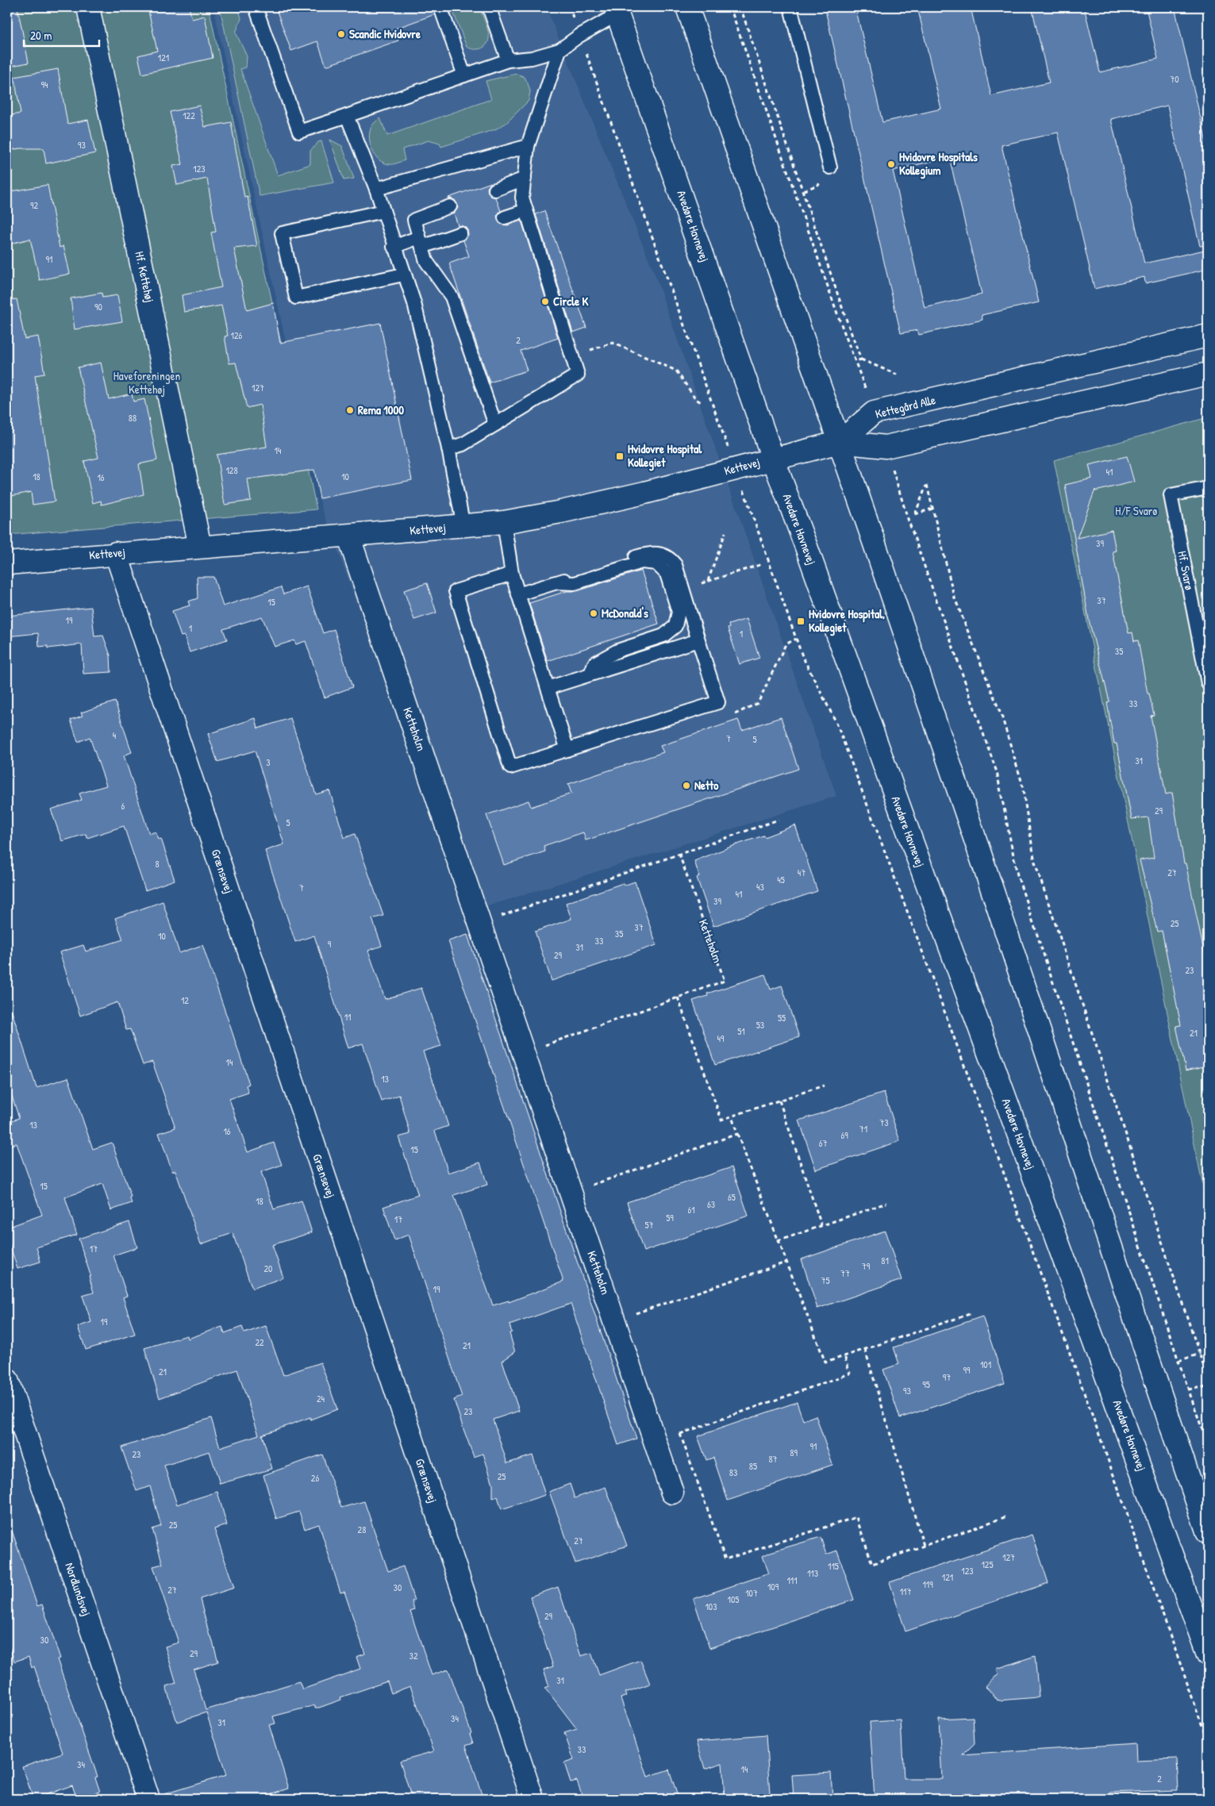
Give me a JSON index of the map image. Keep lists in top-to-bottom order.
{
  "streets": {
    "street": [
      "Avedøre Havnevej",
      "Hf. Kettehøj",
      "Kettegård Alle",
      "Kettevej",
      "Ketteholm",
      "Grænsevej",
      "Nordlundsvej"
    ],
    "lane": ["Hf. Svarø"]
  },
  "crossings": [
    ["Avedøre Havnevej", "Kettevej"],
    ["Hf. Kettehøj", "Kettevej"],
    ["Kettegård Alle", "Kettevej"],
    ["Kettevej", "Ketteholm"],
    ["Kettevej", "Grænsevej"]
  ],
  "parks": ["Haveforeningen Kettehøj", "H/F Svarø"],
  "places": {
    "other": [
      "Scandic Hvidovre",
      "Hvidovre Hospitals Kollegium",
      "Circle K",
      "Rema 1000",
      "McDonald's",
      "Netto"
    ],
    "transit": ["Hvidovre Hospital Kollegiet", "Hvidovre Hospital, Kollegiet"]
  },
  "house_numbers": [
    "121",
    "70",
    "94",
    "122",
    "93",
    "123",
    "92",
    "91",
    "90",
    "126",
    "2",
    "127",
    "88",
    "14",
    "128",
    "41",
    "18",
    "10",
    "16",
    "39",
    "37",
    "15",
    "19",
    "1",
    "1",
    "35",
    "33",
    "4",
    "7",
    "5",
    "31",
    "3",
    "6",
    "29",
    "5",
    "8",
    "47",
    "27",
    "45",
    "43",
    "7",
    "41",
    "39",
    "25",
    "37",
    "35",
    "10",
    "33",
    "9",
    "31",
    "29",
    "23",
    "12",
    "11",
    "55",
    "53",
    "51",
    "21",
    "49",
    "14",
    "13",
    "73",
    "13",
    "71",
    "16",
    "69",
    "67",
    "15",
    "15",
    "65",
    "18",
    "63",
    "61",
    "59",
    "17",
    "57",
    "17",
    "81",
    "79",
    "20",
    "77",
    "75",
    "19",
    "19",
    "22",
    "21",
    "101",
    "99",
    "21",
    "97",
    "95",
    "93",
    "24",
    "23",
    "91",
    "89",
    "23",
    "87",
    "85",
    "83",
    "25",
    "26",
    "25",
    "28",
    "27",
    "127",
    "125",
    "115",
    "123",
    "113",
    "121",
    "111",
    "119",
    "109",
    "30",
    "27",
    "117",
    "107",
    "105",
    "103",
    "29",
    "30",
    "29",
    "32",
    "31",
    "34",
    "31",
    "33",
    "34",
    "14",
    "2"
  ],
  "scale_bar": "20 m"
}
